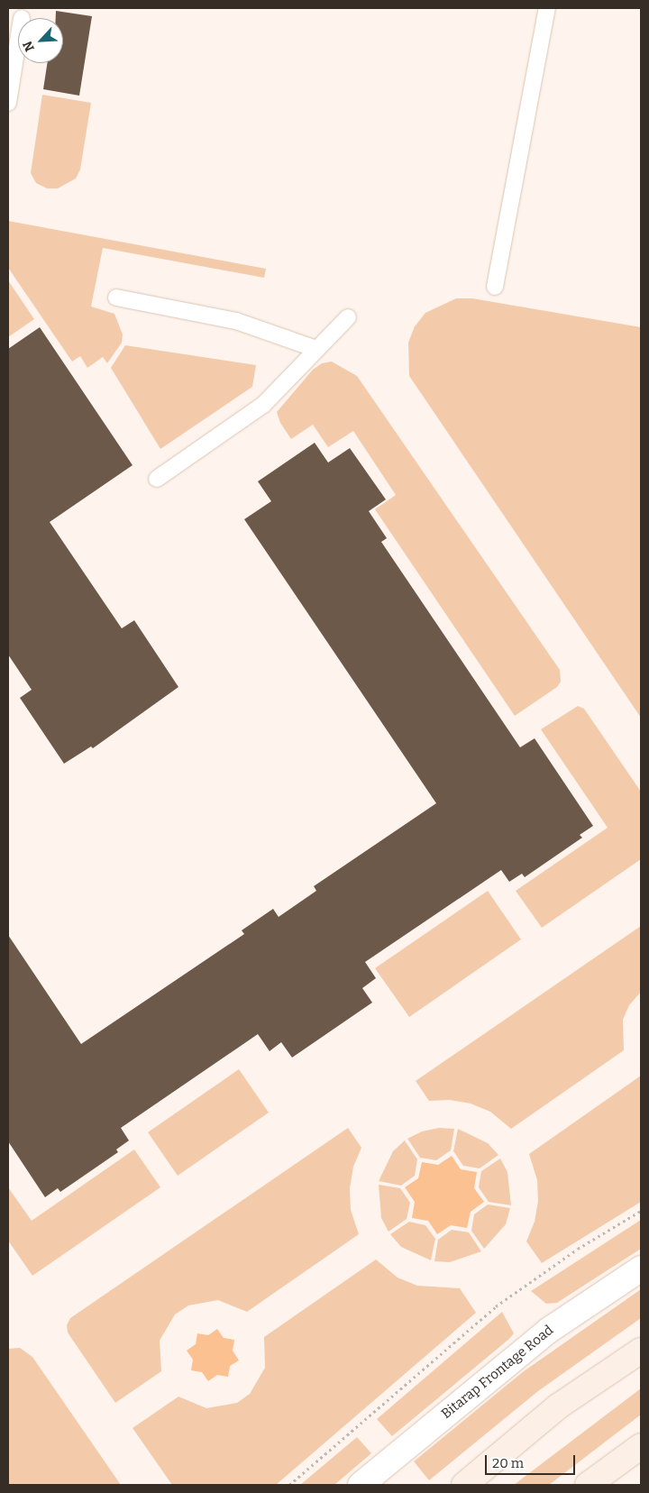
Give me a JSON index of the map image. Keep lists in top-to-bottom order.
{
  "streets": {
    "street": ["Bitarap Frontage Road"]
  },
  "scale_bar": "20 m",
  "north": "bottom left"
}
